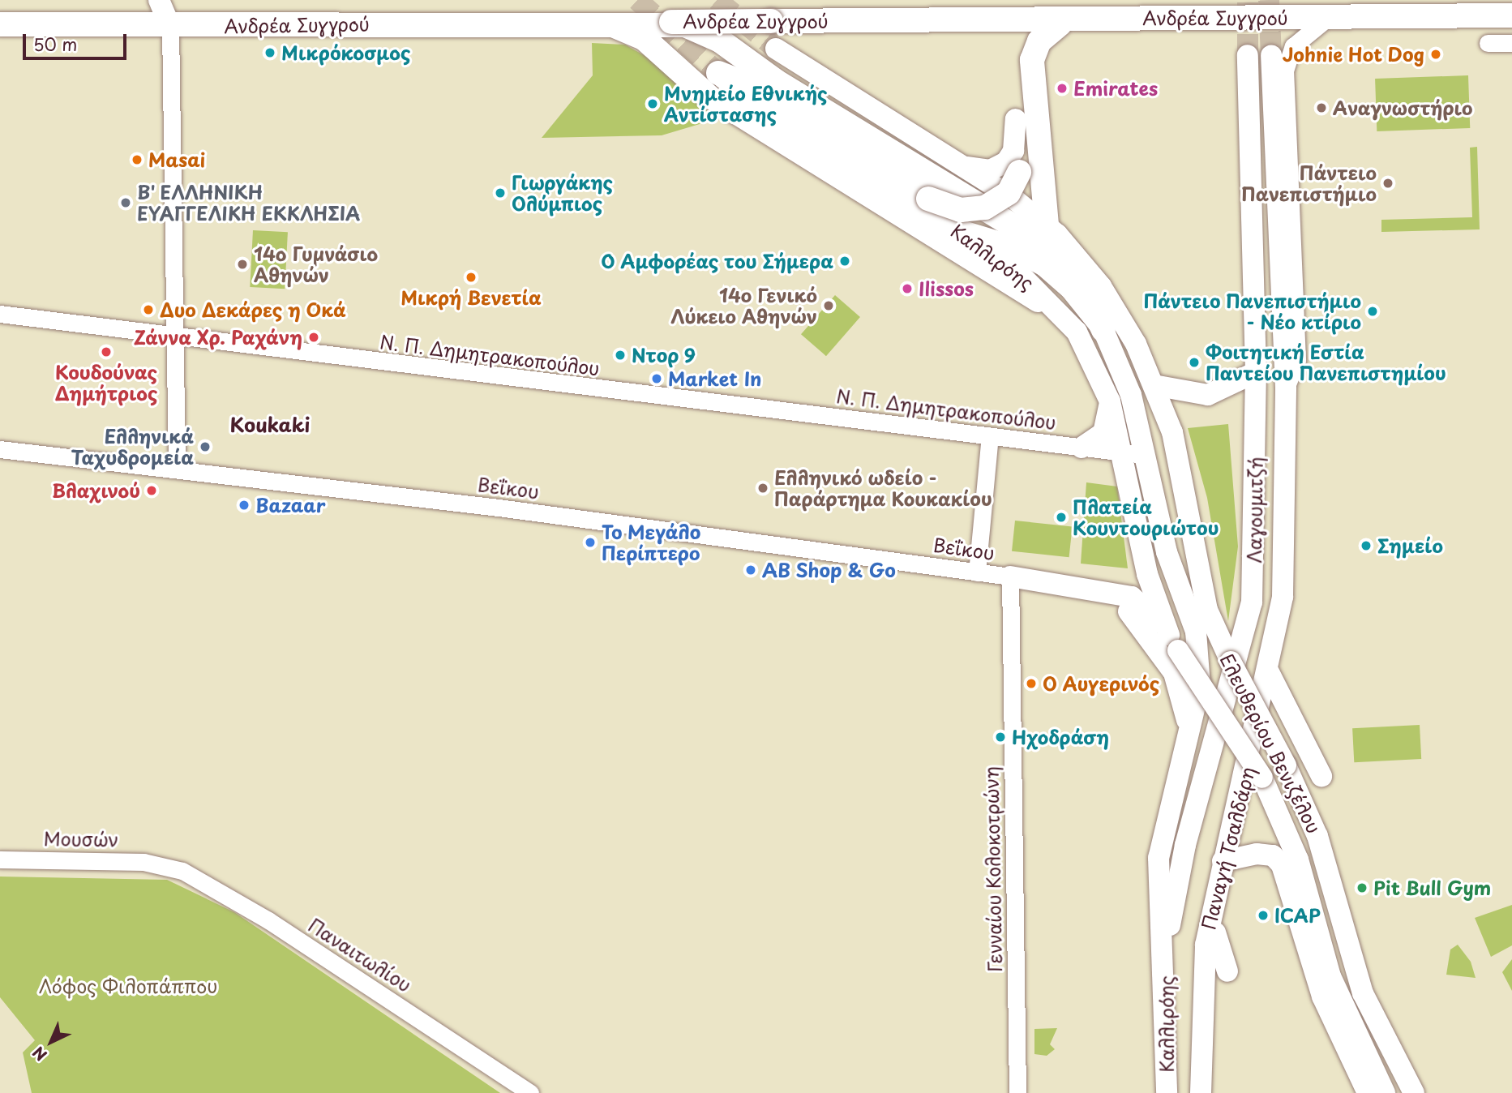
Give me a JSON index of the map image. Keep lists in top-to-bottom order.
{
  "streets": {
    "highway": ["Ανδρέα Συγγρού"],
    "main road": [
      "Καλλιρόης",
      "Λαγουμιτζή",
      "Ελευθερίου Βενιζέλου",
      "Παναγή Τσαλδάρη"
    ],
    "street": [
      "Ν. Π. Δημητρακοπούλου",
      "Βεΐκου",
      "Μουσών",
      "Γενναίου Κολοκοτρώνη",
      "Παναιτωλίου"
    ]
  },
  "crossings": [
    ["Ανδρέα Συγγρού", "Λαγουμιτζή"],
    ["Καλλιρόης", "Ν. Π. Δημητρακοπούλου"],
    ["Καλλιρόης", "Λαγουμιτζή"],
    ["Καλλιρόης", "Ελευθερίου Βενιζέλου"],
    ["Βεΐκου", "Γενναίου Κολοκοτρώνη"],
    ["Λαγουμιτζή", "Παναγή Τσαλδάρη"],
    ["Μουσών", "Παναιτωλίου"]
  ],
  "districts": ["Koukaki"],
  "parks": ["Λόφος Φιλοπάππου"],
  "places": [
    "Μικρόκοσμος",
    "Johnie Hot Dog",
    "Emirates",
    "Μνημείο Εθνικής Αντίστασης",
    "Aναγνωστήριο",
    "Masai",
    "Πάντειο Πανεπιστήμιο",
    "Γιωργάκης Ολύμπιος",
    "Β' ΕΛΛΗΝΙΚΗ ΕΥΑΓΓΕΛΙΚΗ ΕΚΚΛΗΣΙΑ",
    "Ο Αμφορέας του Σήμερα",
    "14ο Γυµνάσιο Αθηνών",
    "Μικρή Βενετία",
    "Ilissos",
    "14ο Γενικό Λύκειο Αθηνών",
    "Δυο Δεκάρες η Οκά",
    "Πάντειο Πανεπιστήμιο - Νέο κτίριο",
    "Ζάννα Χρ. Ραχάνη",
    "Κουδούνας Δημήτριος",
    "Ντορ 9",
    "Φοιτητική Εστία Παντείου Πανεπιστημίου",
    "Market In",
    "Ελληνικά Ταχυδρομεία",
    "Ελληνικό ωδείο - Παράρτημα Κουκακίου",
    "Βλαχινού",
    "Bazaar",
    "Πλατεία Κουντουριώτου",
    "Το Μεγάλο Περίπτερο",
    "Σημείο",
    "AB Shop & Go",
    "Ο Αυγερινός",
    "Ηχοδράση",
    "Pit Bull Gym",
    "ICAP"
  ],
  "scale_bar": "50 m",
  "north": "bottom left"
}
